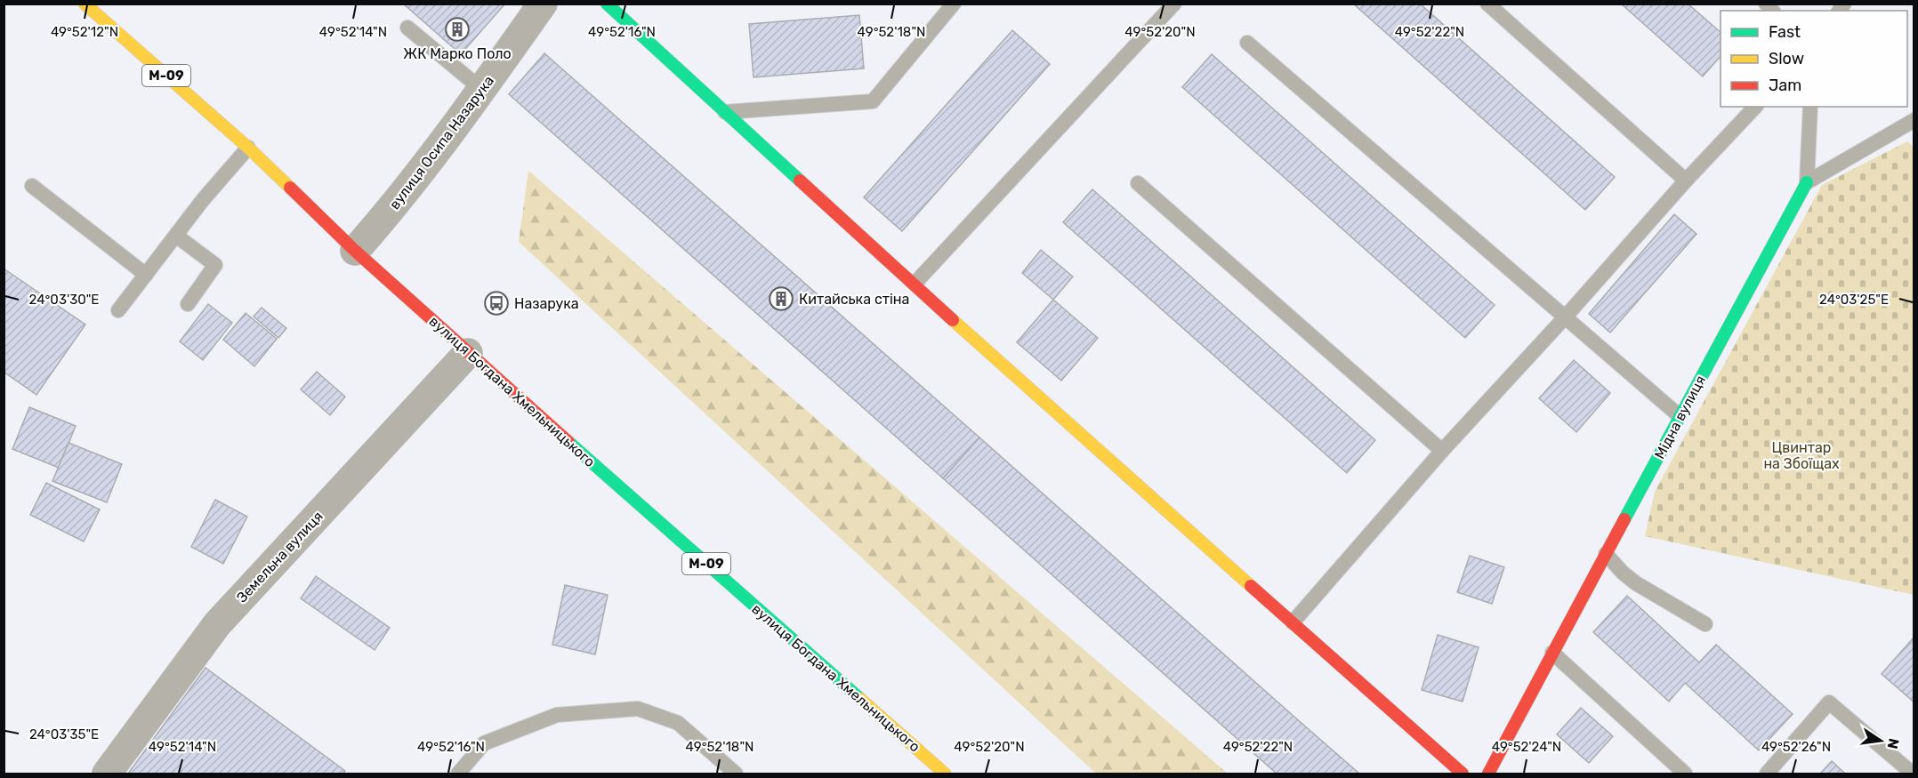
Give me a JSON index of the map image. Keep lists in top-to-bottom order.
{
  "streets": {
    "street": [
      "М-09",
      "вулиця Осипа Назарука",
      "вулиця Богдана Хмельницького",
      "Мідна вулиця",
      "Земельна вулиця"
    ]
  },
  "crossings": [
    ["вулиця Осипа Назарука", "вулиця Богдана Хмельницького"],
    ["вулиця Богдана Хмельницького", "Земельна вулиця"]
  ],
  "parks": ["Цвинтар на Збоїщах"],
  "places": {
    "building": ["ЖК Марко Поло", "Китайська стіна"],
    "bus stop": ["Назарука"]
  },
  "legend": ["Fast", "Slow", "Jam"],
  "north": "right",
  "coordinates": [
    "49°52'14\"N",
    "49°52'16\"N",
    "49°52'18\"N",
    "49°52'20\"N",
    "49°52'22\"N",
    "49°52'12\"N",
    "24°03'25\"E",
    "24°03'30\"E",
    "24°03'35\"E",
    "49°52'24\"N",
    "49°52'26\"N"
  ]
}
